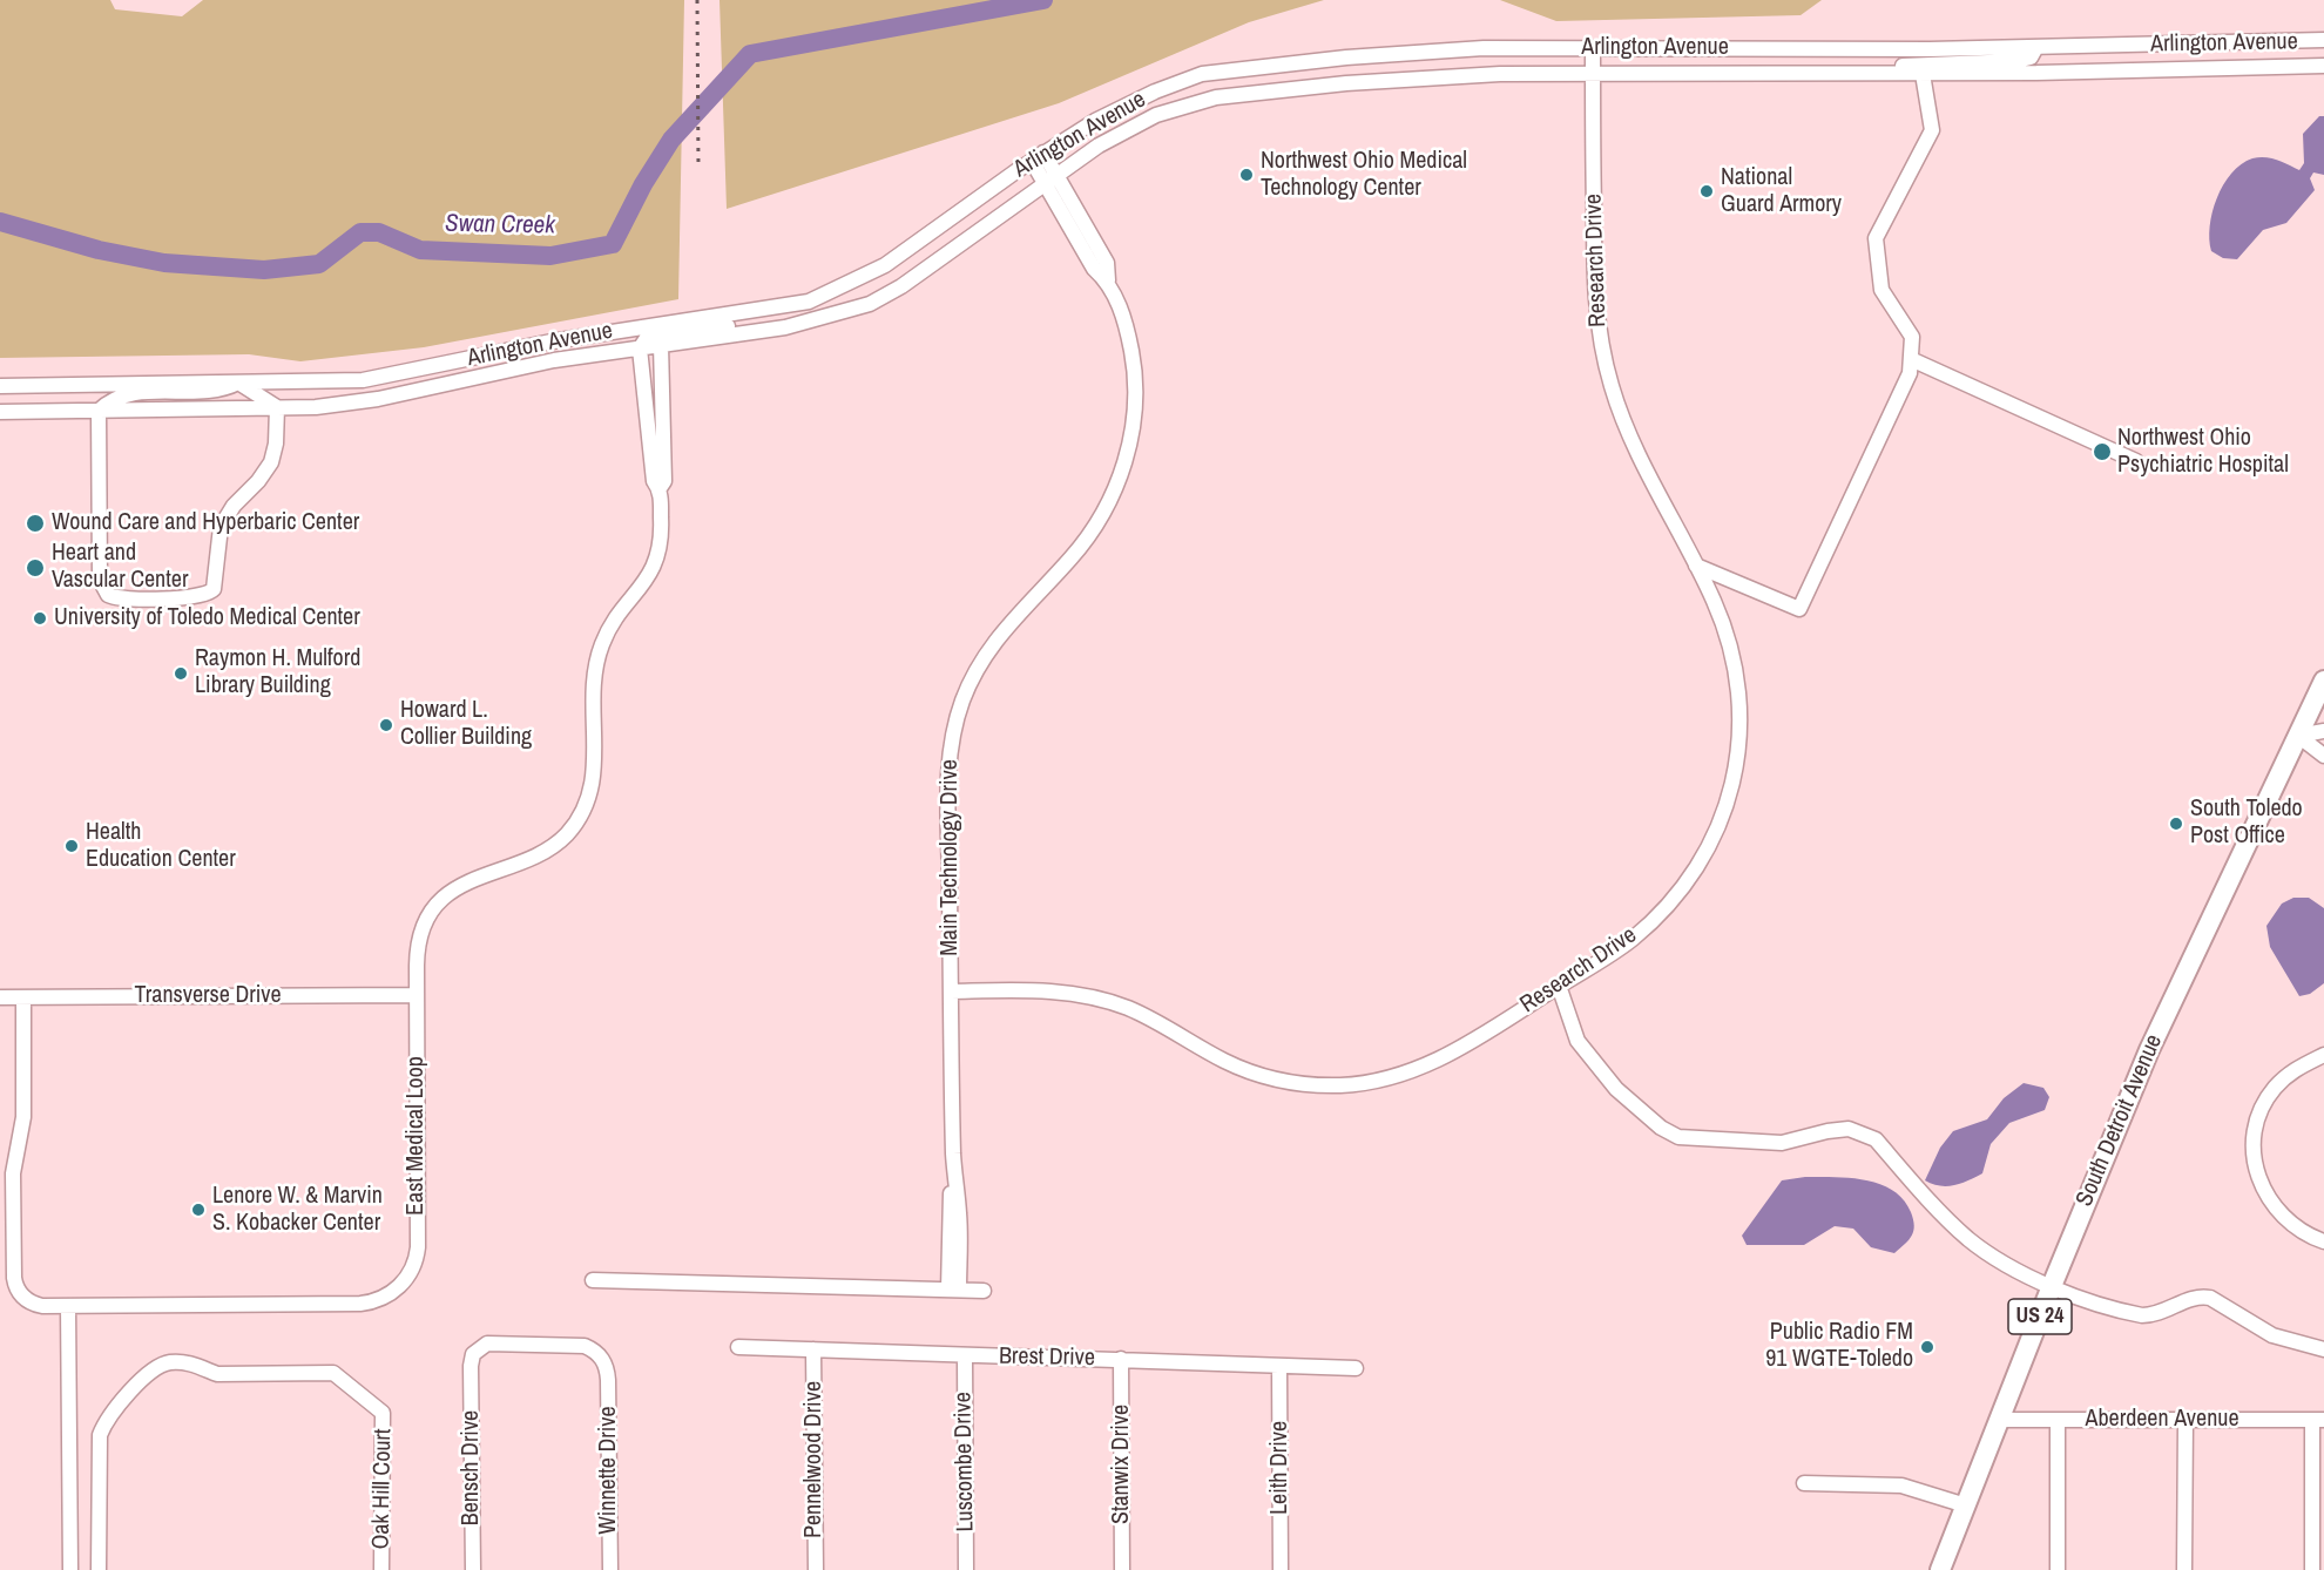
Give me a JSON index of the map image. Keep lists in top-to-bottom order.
{
  "streets": {
    "main road": ["South Detroit Avenue", "US 24"],
    "street": [
      "Arlington Avenue",
      "Research Drive",
      "Main Technology Drive",
      "Transverse Drive",
      "East Medical Loop",
      "Brest Drive",
      "Aberdeen Avenue",
      "Pennelwood Drive",
      "Luscombe Drive",
      "Stanwix Drive",
      "Bensch Drive",
      "Leith Drive",
      "Winnette Drive",
      "Oak Hill Court"
    ]
  },
  "crossings": [
    ["Arlington Avenue", "Research Drive"],
    ["Arlington Avenue", "Main Technology Drive"],
    ["Arlington Avenue", "East Medical Loop"],
    ["Research Drive", "Main Technology Drive"],
    ["Transverse Drive", "East Medical Loop"],
    ["South Detroit Avenue", "Aberdeen Avenue"],
    ["Brest Drive", "Pennelwood Drive"],
    ["Brest Drive", "Luscombe Drive"],
    ["Brest Drive", "Stanwix Drive"],
    ["Brest Drive", "Leith Drive"],
    ["Bensch Drive", "Winnette Drive"]
  ],
  "water": ["Swan Creek"],
  "places": [
    "Northwest Ohio Medical Technology Center",
    "National Guard Armory",
    "Northwest Ohio Psychiatric Hospital",
    "Wound Care and Hyperbaric Center",
    "Heart and Vascular Center",
    "University of Toledo Medical Center",
    "Raymon H. Mulford Library Building",
    "Howard L. Collier Building",
    "South Toledo Post Office",
    "Health Education Center",
    "Lenore W. & Marvin S. Kobacker Center",
    "Public Radio FM 91 WGTE-Toledo"
  ]
}
